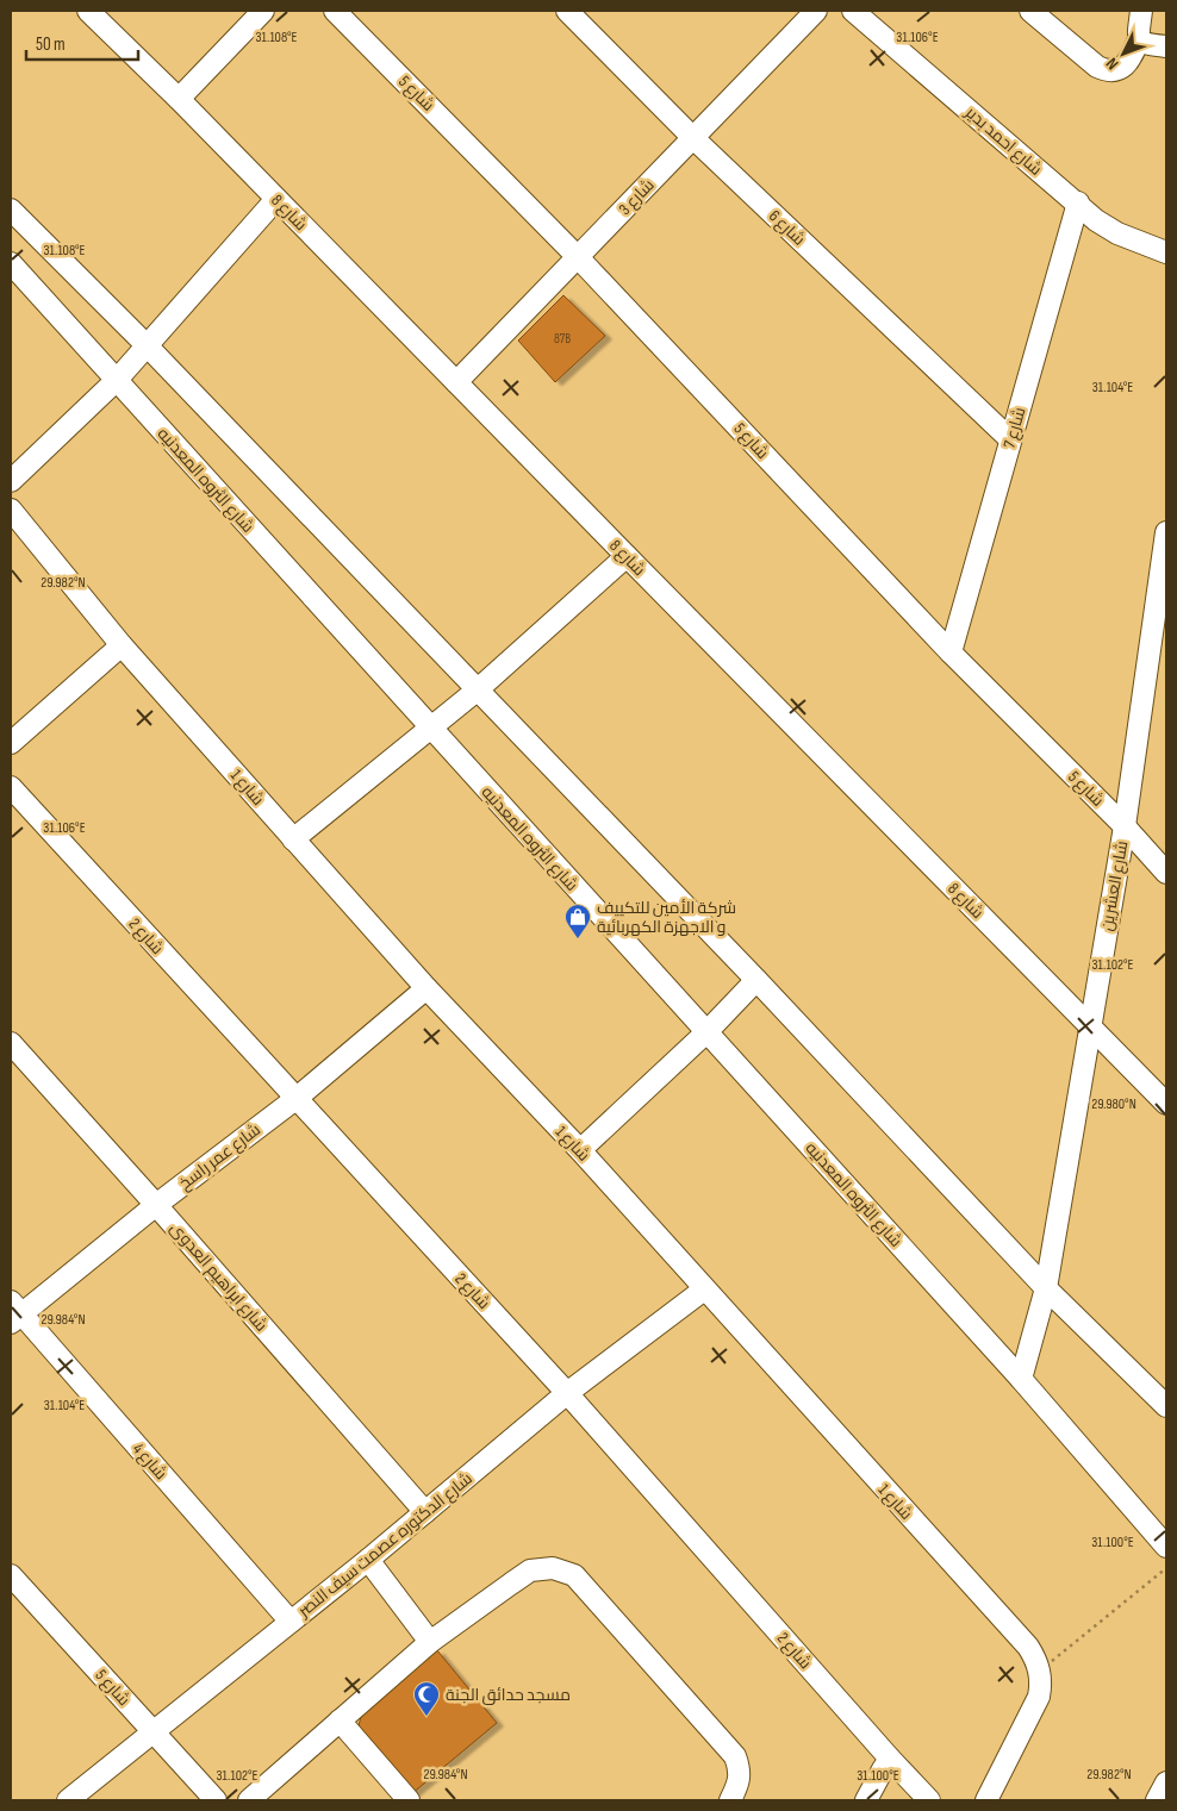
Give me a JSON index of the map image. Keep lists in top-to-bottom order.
{
  "streets": {
    "street": [
      "شارع 5",
      "شارع احمد بدير",
      "شارع 3",
      "شارع 8",
      "شارع 6",
      "شارع 7",
      "شارع الثروه المعدنيه",
      "شارع 1",
      "شارع العشرين",
      "شارع 2",
      "شارع عمر راسخ",
      "شارع ابراهيم العدوى",
      "شارع 4",
      "شارع الدكتوره عصمت سيف النصر"
    ]
  },
  "crossings": [
    ["شارع 5", "شارع 3"],
    ["شارع 5", "شارع 7"],
    ["شارع 5", "شارع العشرين"],
    ["شارع 5", "شارع الدكتوره عصمت سيف النصر"],
    ["شارع احمد بدير", "شارع 7"],
    ["شارع 3", "شارع 8"],
    ["شارع 3", "شارع 6"],
    ["شارع 8", "شارع العشرين"],
    ["شارع 6", "شارع 7"],
    ["شارع الثروه المعدنيه", "شارع العشرين"],
    ["شارع 1", "شارع عمر راسخ"],
    ["شارع 1", "شارع الدكتوره عصمت سيف النصر"],
    ["شارع 2", "شارع عمر راسخ"],
    ["شارع 2", "شارع الدكتوره عصمت سيف النصر"],
    ["شارع عمر راسخ", "شارع ابراهيم العدوى"],
    ["شارع عمر راسخ", "شارع 4"],
    ["شارع ابراهيم العدوى", "شارع الدكتوره عصمت سيف النصر"],
    ["شارع 4", "شارع الدكتوره عصمت سيف النصر"]
  ],
  "places": {
    "shop": ["شركة الأمين للتكييف و الاجهزة الكهربائية"],
    "mosque": ["مسجد حدائق الجنة"]
  },
  "house_numbers": ["87B"],
  "scale_bar": "50 m",
  "north": "bottom left",
  "coordinates": [
    "31.108°E",
    "31.106°E",
    "31.104°E",
    "29.982°N",
    "31.102°E",
    "29.980°N",
    "29.984°N",
    "31.100°E"
  ]
}
